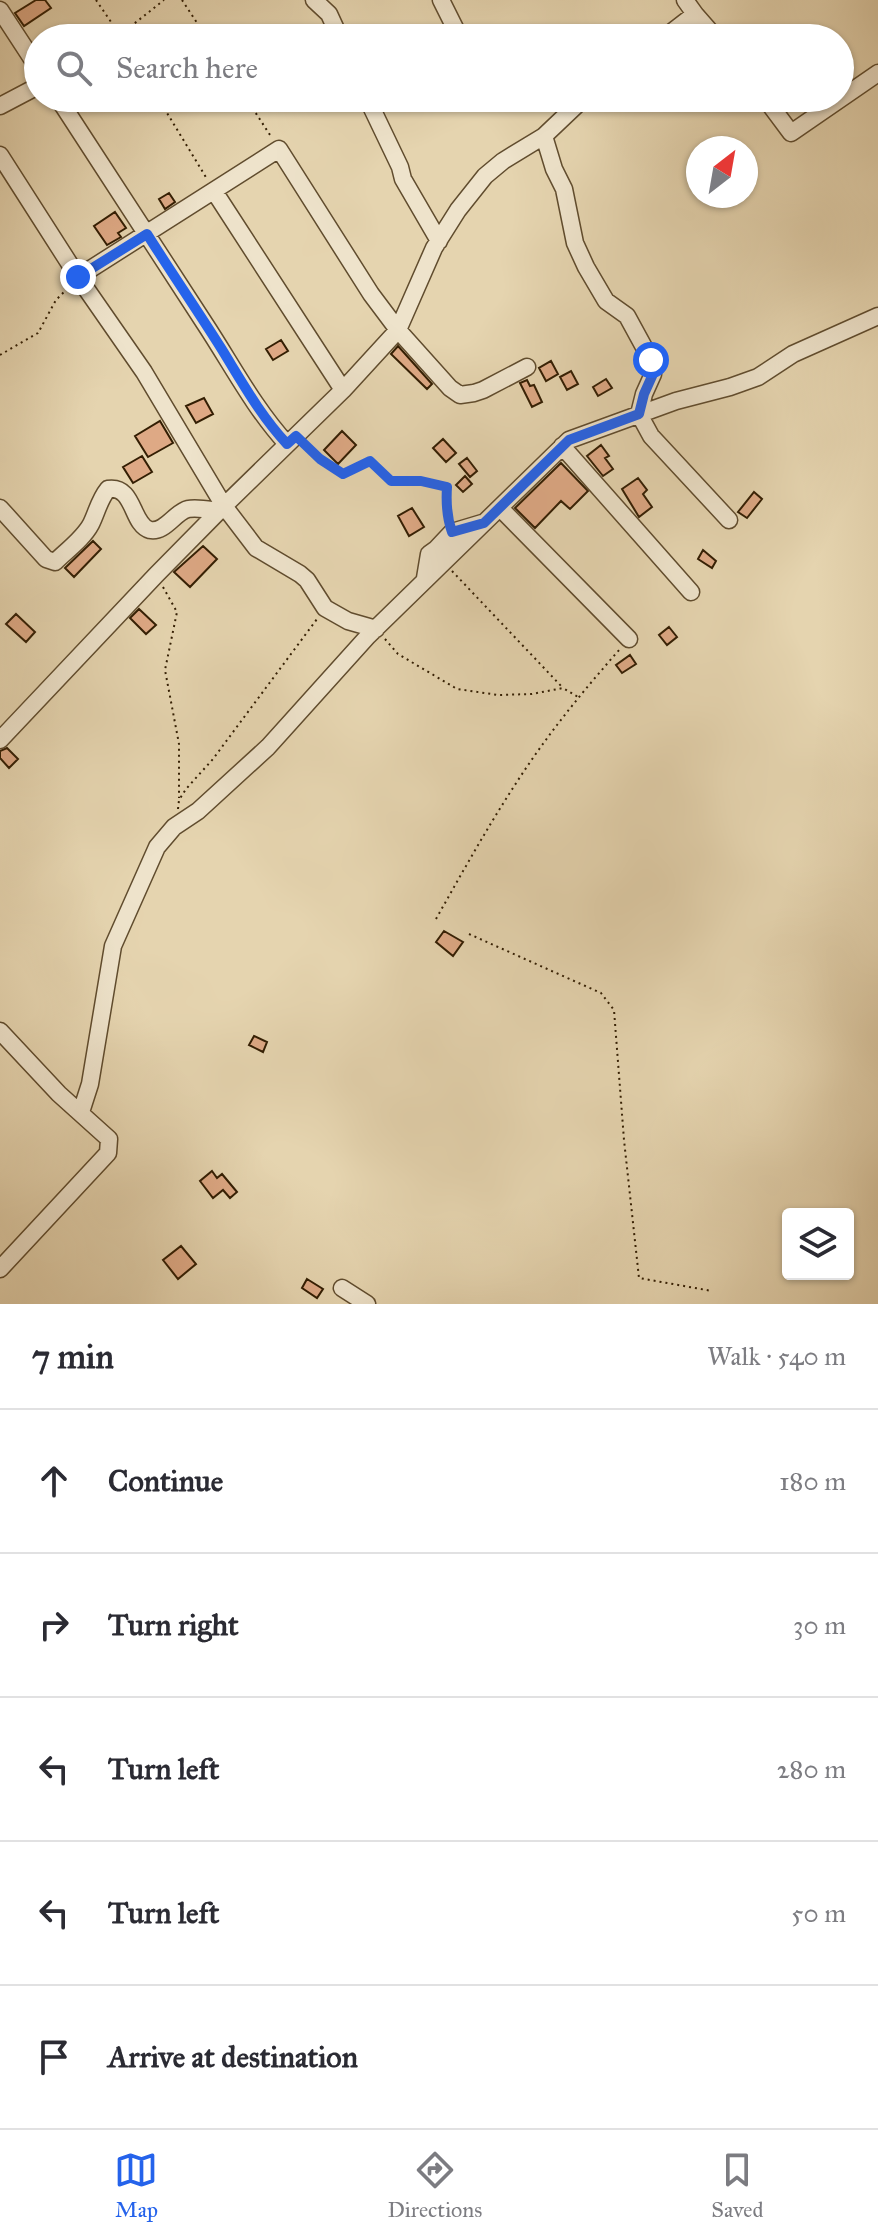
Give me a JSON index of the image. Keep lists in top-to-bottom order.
{
  "north": "top right",
  "page": {
    "search": "Search here",
    "heading": ["7 min", "Walk · 540 m"],
    "list": [
      ["Continue", "180 m"],
      ["Turn right", "30 m"],
      ["Turn left", "280 m"],
      ["Turn left", "50 m"],
      "Arrive at destination"
    ],
    "nav": ["Map", "Directions", "Saved"]
  }
}
